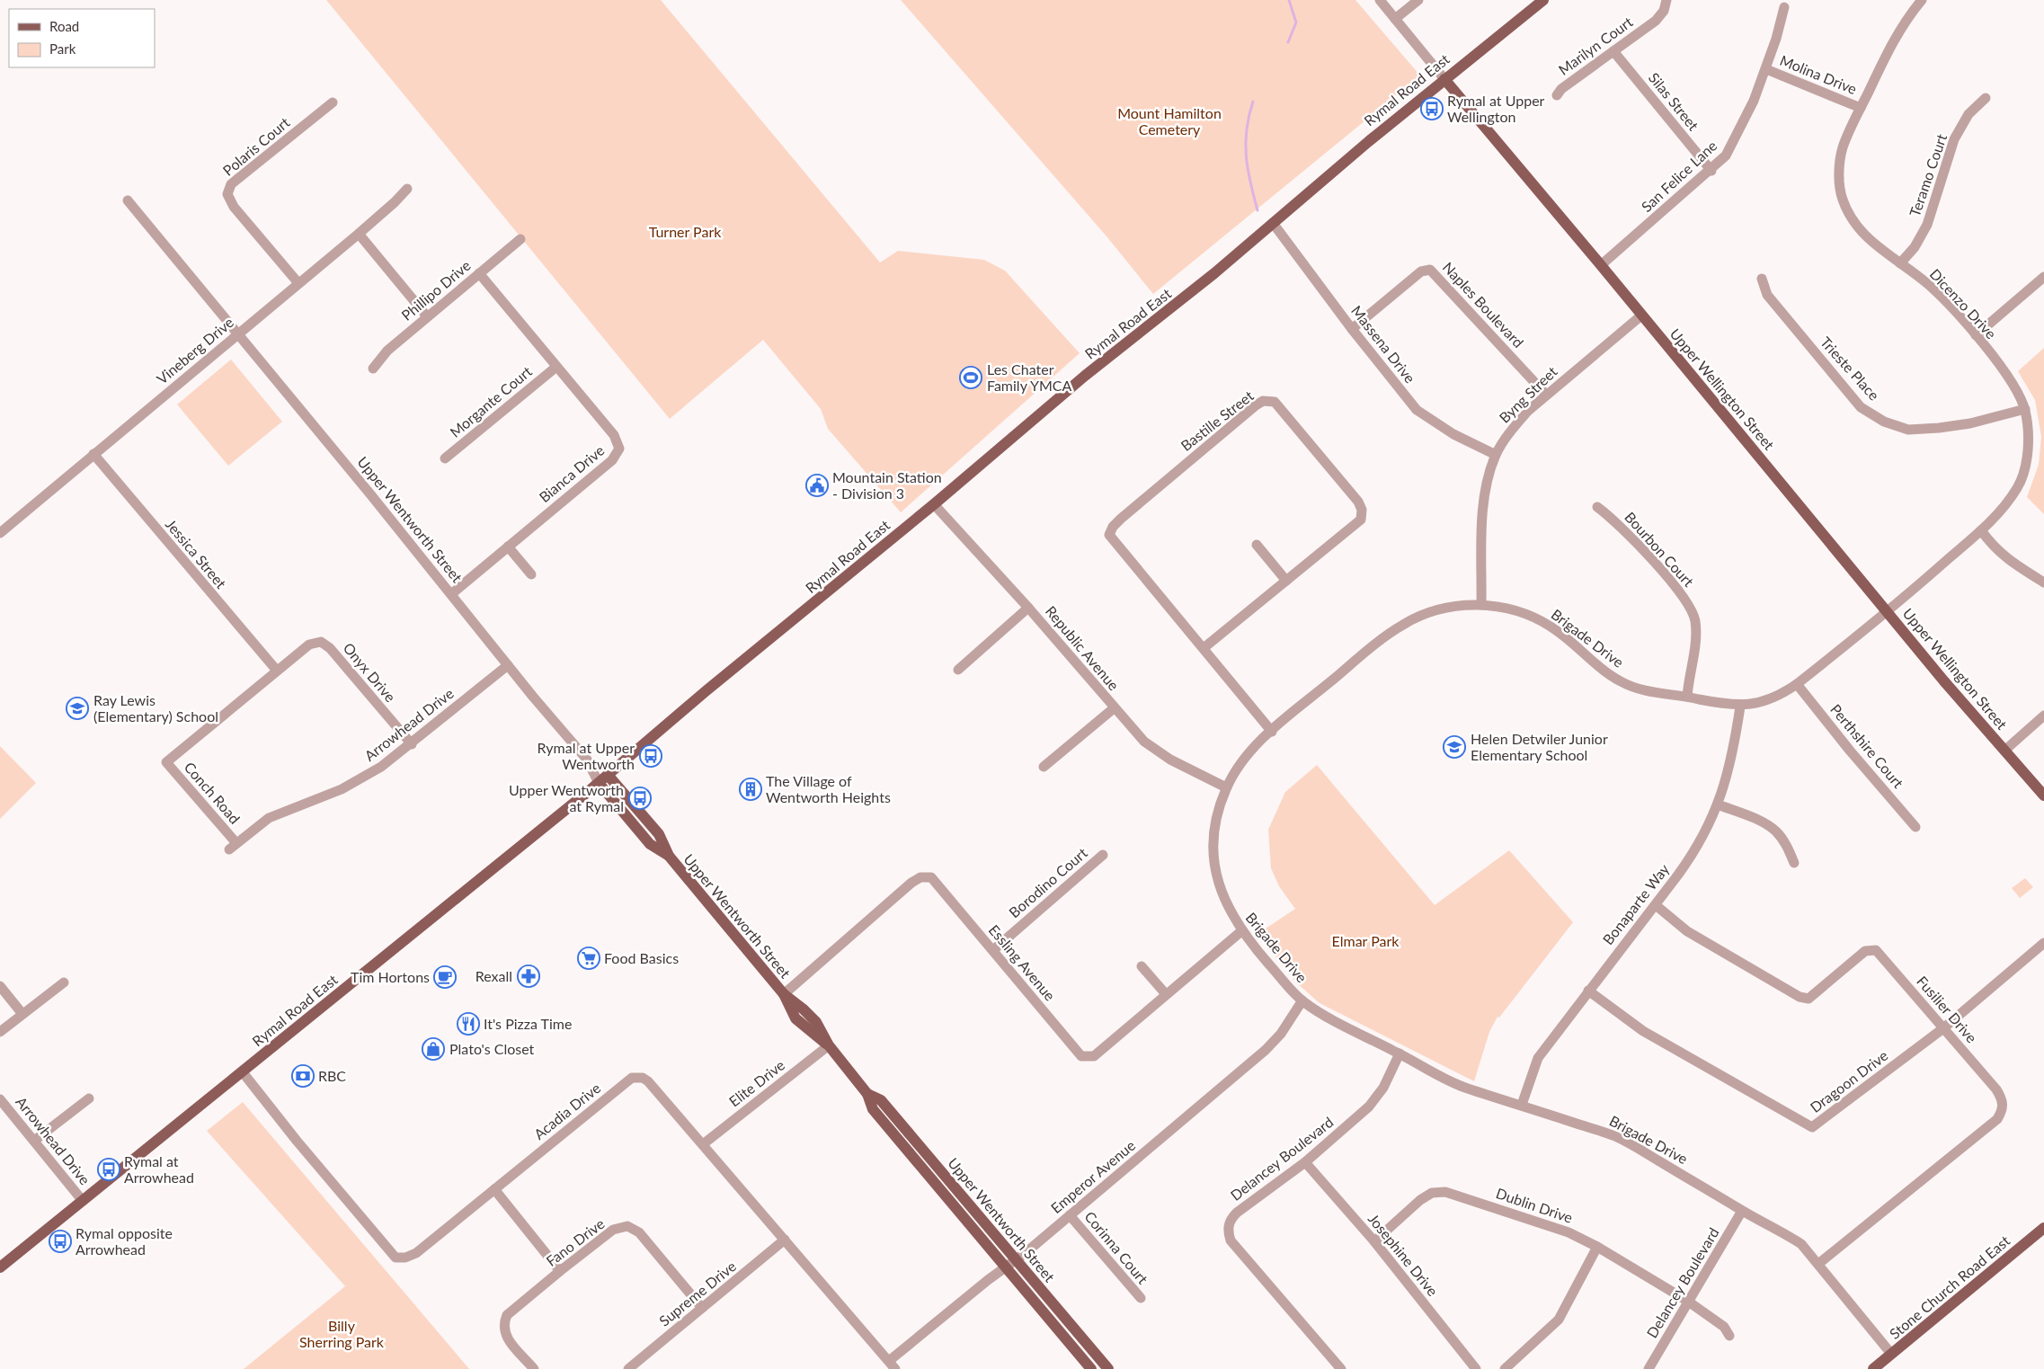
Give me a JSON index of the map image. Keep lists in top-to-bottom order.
{
  "streets": {
    "main road": [
      "Rymal Road East",
      "Upper Wellington Street",
      "Upper Wentworth Street",
      "Stone Church Road East"
    ],
    "street": [
      "Marilyn Court",
      "Molina Drive",
      "Silas Street",
      "Polaris Court",
      "Teramo Court",
      "San Felice Lane",
      "Phillipo Drive",
      "Dicenzo Drive",
      "Naples Boulevard",
      "Massena Drive",
      "Vineberg Drive",
      "Trieste Place",
      "Byng Street",
      "Morgante Court",
      "Bastille Street",
      "Bianca Drive",
      "Bourbon Court",
      "Jessica Street",
      "Brigade Drive",
      "Republic Avenue",
      "Onyx Drive",
      "Arrowhead Drive",
      "Perthshire Court",
      "Conch Road",
      "Borodino Court",
      "Bonaparte Way",
      "Essling Avenue",
      "Fusilier Drive",
      "Dragoon Drive",
      "Elite Drive",
      "Acadia Drive",
      "Delancey Boulevard",
      "Emperor Avenue",
      "Dublin Drive",
      "Fano Drive",
      "Corinna Court",
      "Josephine Drive",
      "Supreme Drive"
    ]
  },
  "crossings": [
    ["Marilyn Court", "Silas Street"],
    ["Molina Drive", "San Felice Lane"],
    ["Molina Drive", "Dicenzo Drive"],
    ["Rymal Road East", "Massena Drive"],
    ["Rymal Road East", "Upper Wellington Street"],
    ["Rymal Road East", "Upper Wentworth Street"],
    ["Rymal Road East", "Republic Avenue"],
    ["Rymal Road East", "Arrowhead Drive"],
    ["Rymal Road East", "Acadia Drive"],
    ["Silas Street", "San Felice Lane"],
    ["Polaris Court", "Vineberg Drive"],
    ["Teramo Court", "Dicenzo Drive"],
    ["San Felice Lane", "Upper Wellington Street"],
    ["Phillipo Drive", "Bianca Drive"],
    ["Dicenzo Drive", "Trieste Place"],
    ["Dicenzo Drive", "Upper Wellington Street"],
    ["Dicenzo Drive", "Brigade Drive"],
    ["Naples Boulevard", "Massena Drive"],
    ["Naples Boulevard", "Byng Street"],
    ["Massena Drive", "Byng Street"],
    ["Vineberg Drive", "Upper Wentworth Street"],
    ["Vineberg Drive", "Jessica Street"],
    ["Upper Wellington Street", "Byng Street"],
    ["Upper Wellington Street", "Brigade Drive"],
    ["Byng Street", "Brigade Drive"],
    ["Morgante Court", "Bianca Drive"],
    ["Bastille Street", "Brigade Drive"],
    ["Bianca Drive", "Upper Wentworth Street"],
    ["Upper Wentworth Street", "Arrowhead Drive"],
    ["Upper Wentworth Street", "Essling Avenue"],
    ["Upper Wentworth Street", "Elite Drive"],
    ["Upper Wentworth Street", "Emperor Avenue"],
    ["Bourbon Court", "Brigade Drive"],
    ["Jessica Street", "Onyx Drive"],
    ["Jessica Street", "Conch Road"],
    ["Brigade Drive", "Republic Avenue"],
    ["Brigade Drive", "Perthshire Court"],
    ["Brigade Drive", "Bonaparte Way"],
    ["Brigade Drive", "Essling Avenue"],
    ["Brigade Drive", "Fusilier Drive"],
    ["Brigade Drive", "Delancey Boulevard"],
    ["Brigade Drive", "Emperor Avenue"],
    ["Brigade Drive", "Stone Church Road East"],
    ["Onyx Drive", "Arrowhead Drive"],
    ["Onyx Drive", "Conch Road"],
    ["Arrowhead Drive", "Conch Road"],
    ["Borodino Court", "Essling Avenue"],
    ["Bonaparte Way", "Fusilier Drive"],
    ["Bonaparte Way", "Dragoon Drive"],
    ["Fusilier Drive", "Dragoon Drive"],
    ["Elite Drive", "Acadia Drive"],
    ["Acadia Drive", "Emperor Avenue"],
    ["Acadia Drive", "Supreme Drive"],
    ["Delancey Boulevard", "Dublin Drive"],
    ["Delancey Boulevard", "Josephine Drive"],
    ["Emperor Avenue", "Corinna Court"],
    ["Dublin Drive", "Josephine Drive"],
    ["Fano Drive", "Supreme Drive"]
  ],
  "parks": [
    "Mount Hamilton Cemetery",
    "Turner Park",
    "Elmar Park",
    "Billy Sherring Park"
  ],
  "places": {
    "bus stop": [
      "Rymal at Upper Wellington",
      "Rymal at Upper Wentworth",
      "Upper Wentworth at Rymal",
      "Rymal at Arrowhead",
      "Rymal opposite Arrowhead"
    ],
    "sports": ["Les Chater Family YMCA"],
    "public building": ["Mountain Station - Division 3"],
    "school or university": ["Ray Lewis (Elementary) School", "Helen Detwiler Junior Elementary School"],
    "building": ["The Village of Wentworth Heights"],
    "supermarket": ["Food Basics"],
    "pharmacy": ["Rexall"],
    "cafe": ["Tim Hortons"],
    "restaurant": ["It's Pizza Time"],
    "shop": ["Plato's Closet"],
    "bank": ["RBC"]
  },
  "legend": ["Road", "Park"]
}
